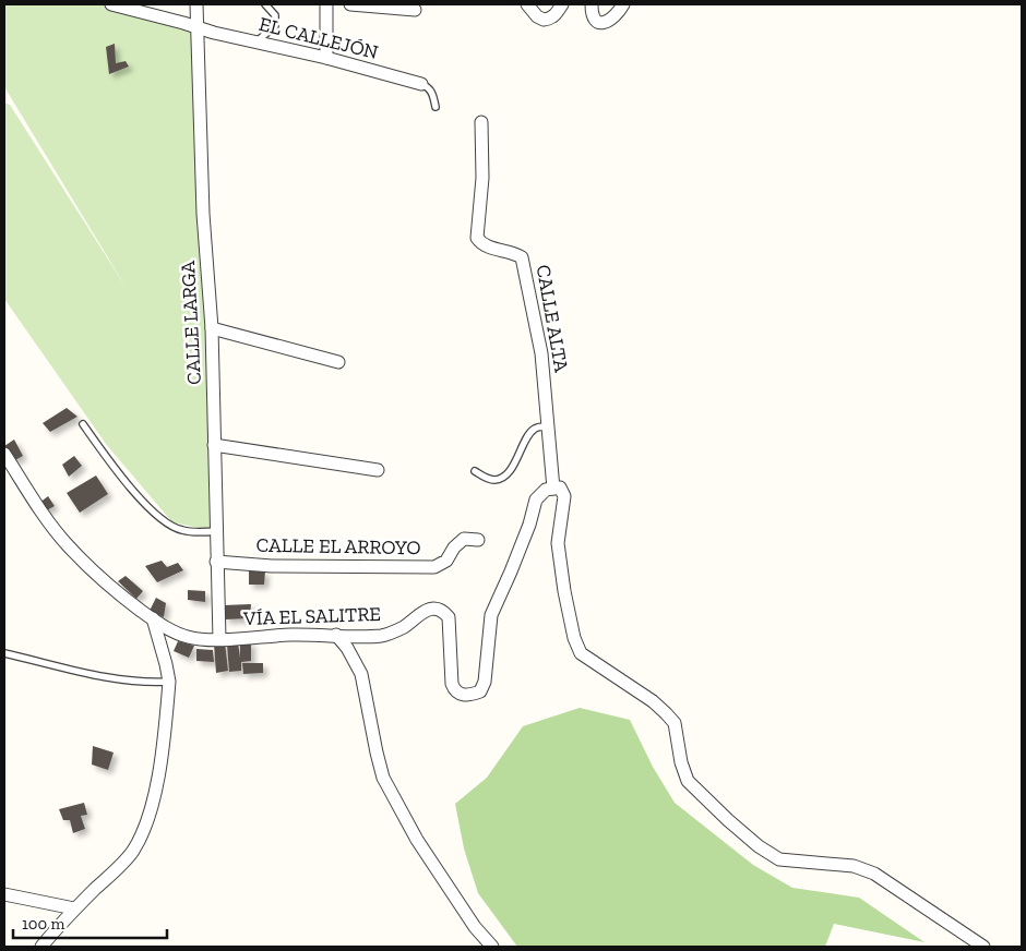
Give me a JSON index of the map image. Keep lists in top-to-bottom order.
{
  "streets": {
    "street": [
      "EL CALLEJÓN",
      "CALLE ALTA",
      "CALLE LARGA",
      "CALLE EL ARROYO",
      "VÍA EL SALITRE"
    ]
  },
  "crossings": [
    ["EL CALLEJÓN", "CALLE LARGA"],
    ["CALLE ALTA", "VÍA EL SALITRE"],
    ["CALLE LARGA", "CALLE EL ARROYO"],
    ["CALLE LARGA", "VÍA EL SALITRE"]
  ],
  "scale_bar": "100 m"
}
